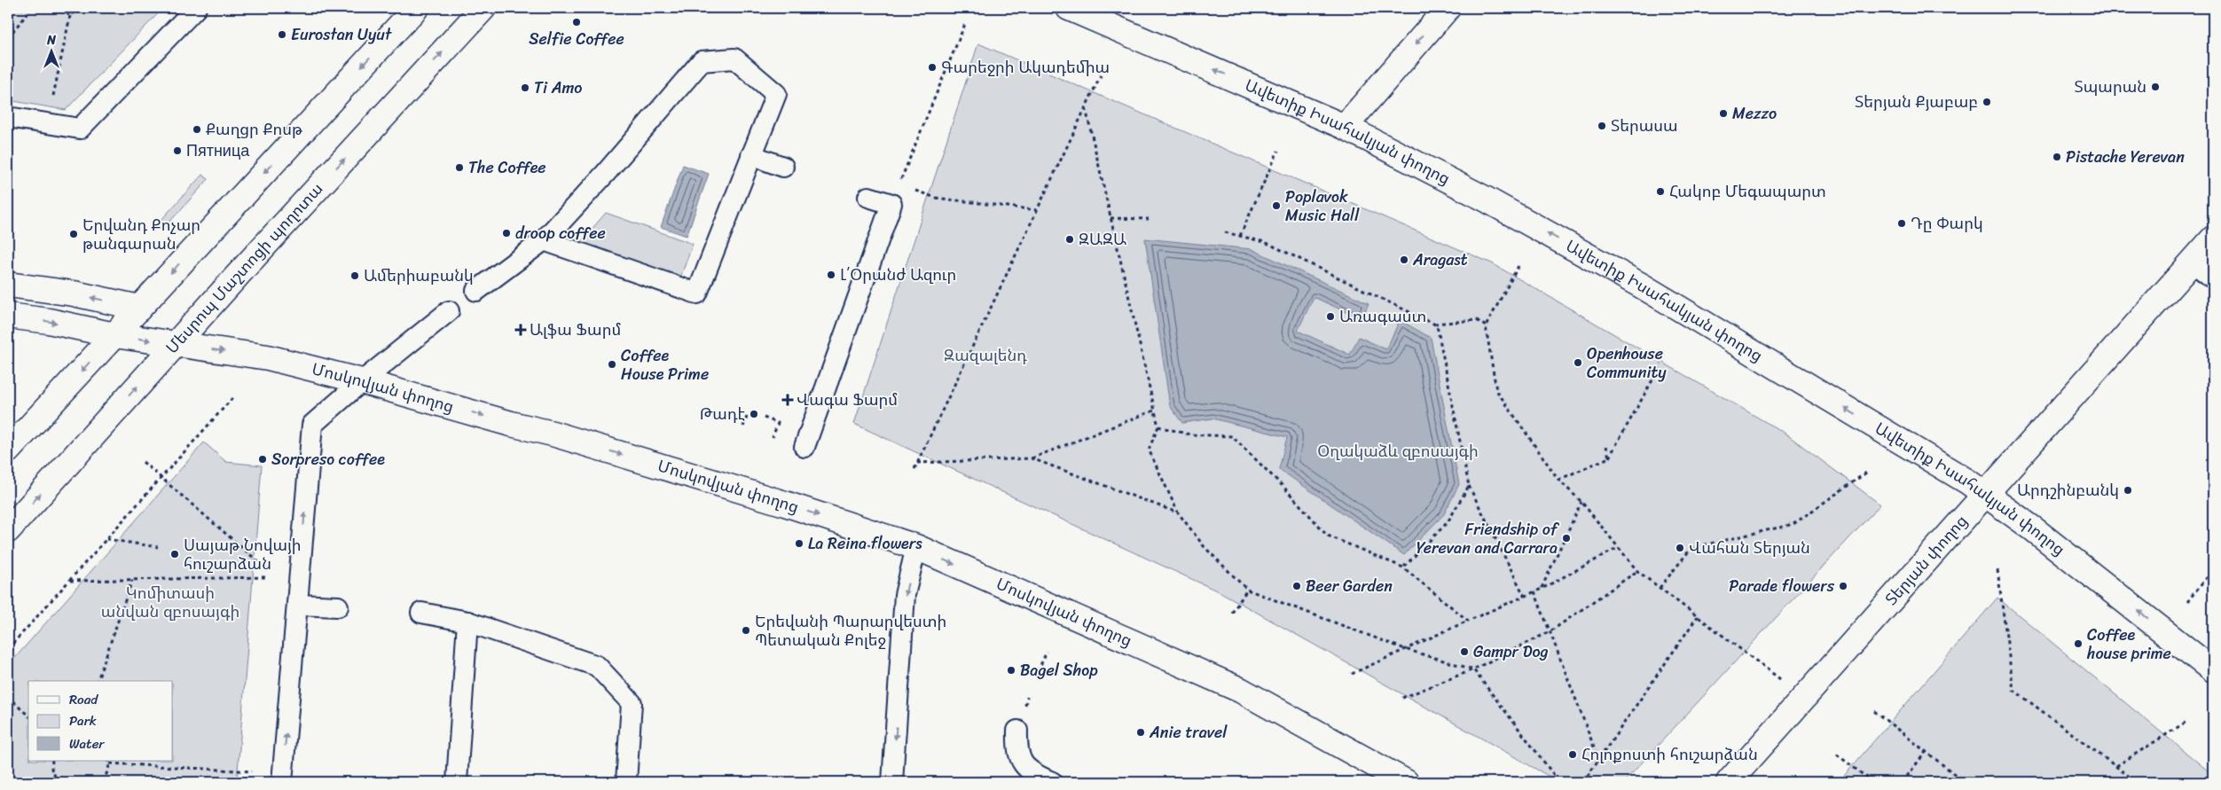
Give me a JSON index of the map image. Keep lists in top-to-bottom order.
{
  "streets": {
    "main road": [
      "Ավետիք Իսահակյան փողոց",
      "Մեսրոպ Մաշտոցի պողոտա",
      "Մոսկովյան փողոց",
      "Տերյան փողոց"
    ]
  },
  "crossings": [
    ["Ավետիք Իսահակյան փողոց", "Տերյան փողոց"],
    ["Մեսրոպ Մաշտոցի պողոտա", "Մոսկովյան փողոց"]
  ],
  "one_way": ["Ավետիք Իսահակյան փողոց", "Մոսկովյան փողոց"],
  "parks": ["Զազալենդ", "Օղակաձև զբոսայգի", "Կոմիտասի անվան զբոսայգի"],
  "places": {
    "other": [
      "Selfie Coffee",
      "Eurostan Uyut",
      "Գարեջրի Ակադեմիա",
      "Տպարան",
      "Ti Amo",
      "Տերյան Քյաբաբ",
      "Mezzo",
      "Տերասա",
      "Քաղցր Քոսթ",
      "Пятница",
      "Pistache Yerevan",
      "The Coffee",
      "Հակոբ Մեգապարտ",
      "Poplavok Music Hall",
      "Դը Փարկ",
      "droop coffee",
      "Երվանդ Քոչար թանգարան",
      "ԶԱԶԱ",
      "Aragast",
      "Լ՛Օրանժ Ազուր",
      "Ամերիաբանկ",
      "Առագաստ",
      "Openhouse Community",
      "Coffee House Prime",
      "Թադէ",
      "Sorpreso coffee",
      "Արդշինբանկ",
      "Friendship of Yerevan and Carrara",
      "La Reina flowers",
      "Վահան Տերյան",
      "Սայաթ Նովայի հուշարձան",
      "Beer Garden",
      "Parade flowers",
      "Երեվանի Պարարվեստի Պետական Քոլեջ",
      "Coffee house prime",
      "Gampr Dog",
      "Bagel Shop",
      "Anie travel",
      "Հոլոքոստի հուշարձան"
    ],
    "health": ["Ալֆա Ֆարմ", "Վագա Ֆարմ"]
  },
  "legend": ["Road", "Park", "Water"],
  "north": "top"
}
